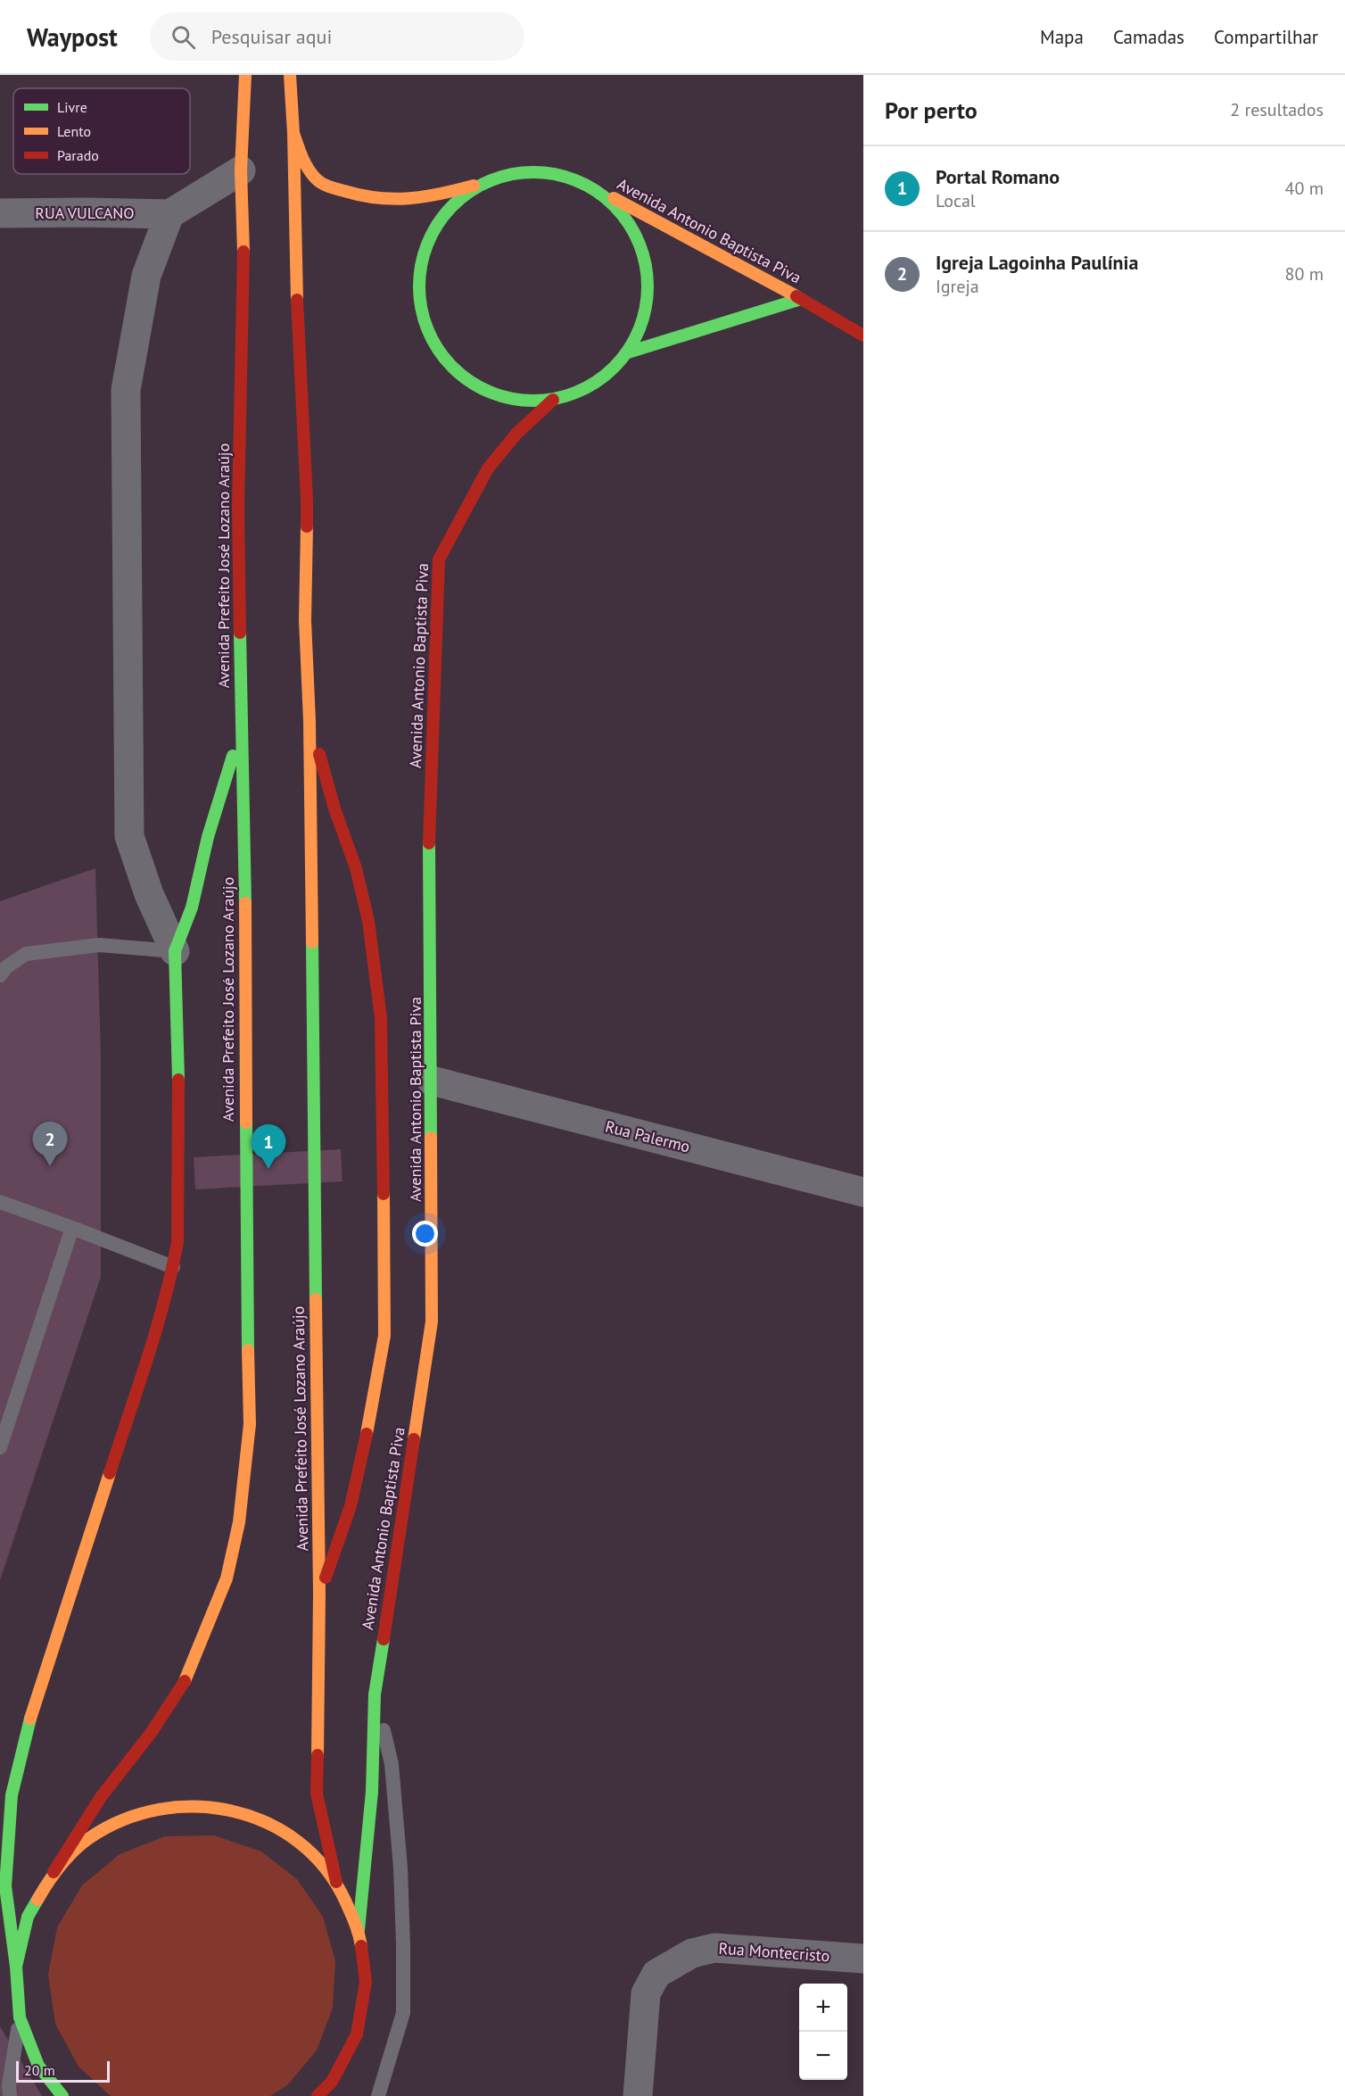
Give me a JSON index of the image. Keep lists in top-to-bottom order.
{
  "streets": {
    "main road": ["Avenida Antonio Baptista Piva", "Avenida Prefeito José Lozano Araújo"],
    "street": ["RUA VULCANO", "Rua Palermo", "Rua Montecristo"]
  },
  "crossings": [
    ["Avenida Antonio Baptista Piva", "Avenida Prefeito José Lozano Araújo"],
    ["Avenida Antonio Baptista Piva", "Rua Palermo"]
  ],
  "legend": ["Livre", "Lento", "Parado"],
  "scale_bar": "20 m",
  "page": {
    "header": "Waypost",
    "search": "Pesquisar aqui",
    "nav": ["Mapa", "Camadas", "Compartilhar"],
    "heading": ["Por perto", "2 resultados"],
    "list": [
      {
        "mark": "1",
        "name": "Portal Romano",
        "note": "Local",
        "value": "40 m"
      },
      {
        "mark": "2",
        "name": "Igreja Lagoinha Paulínia",
        "note": "Igreja",
        "value": "80 m"
      }
    ],
    "pins": ["2", "1"],
    "map_buttons": ["+", "−"],
    "scale": "20 m"
  }
}
